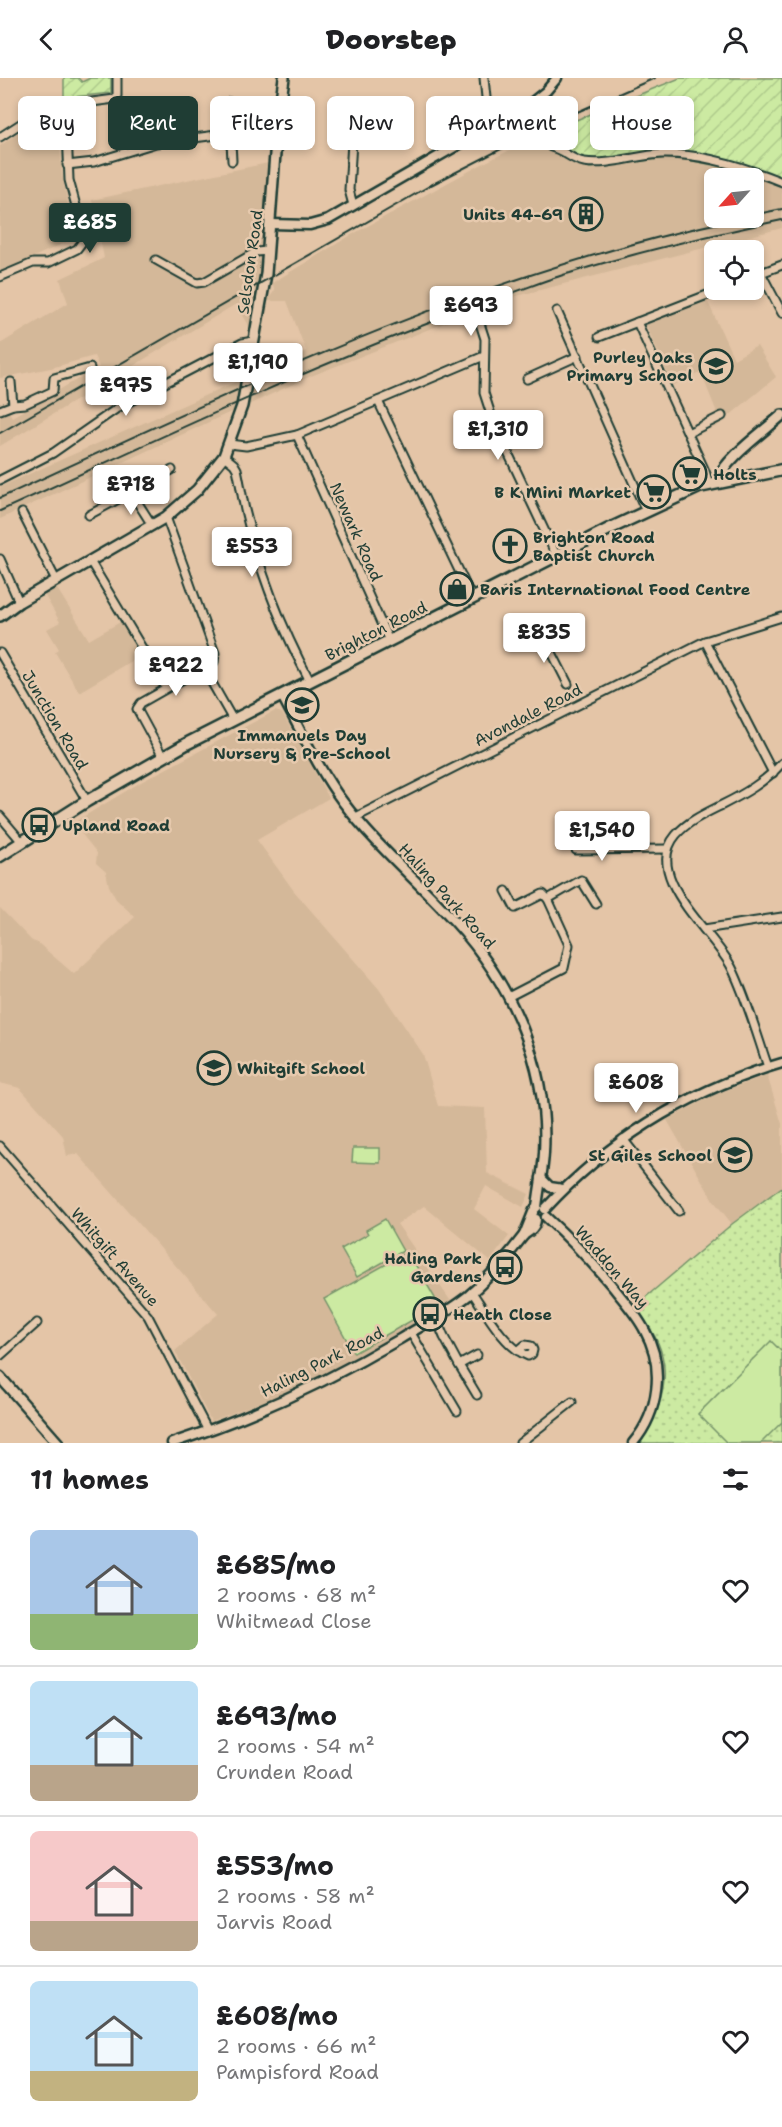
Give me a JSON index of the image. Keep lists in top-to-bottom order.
{
  "streets": {
    "main road": ["Selsdon Road", "Brighton Road"],
    "street": [
      "Newark Road",
      "Avondale Road",
      "Junction Road",
      "Haling Park Road",
      "Whitgift Avenue",
      "Waddon Way"
    ]
  },
  "crossings": [
    ["Newark Road", "Brighton Road"],
    ["Brighton Road", "Junction Road"],
    ["Brighton Road", "Haling Park Road"],
    ["Avondale Road", "Haling Park Road"],
    ["Haling Park Road", "Whitgift Avenue"],
    ["Haling Park Road", "Waddon Way"]
  ],
  "places": {
    "building": ["Units 44-69"],
    "school or university": [
      "Purley Oaks Primary School",
      "Immanuels Day Nursery & Pre-School",
      "Whitgift School",
      "St Giles School"
    ],
    "supermarket": ["Holts", "B K Mini Market"],
    "church": ["Brighton Road Baptist Church"],
    "shop": ["Baris International Food Centre"],
    "bus stop": ["Upland Road", "Haling Park Gardens", "Heath Close"]
  },
  "north": "bottom left",
  "page": {
    "header": "Doorstep",
    "chip": [
      "Buy",
      "Rent",
      "Filters",
      "New",
      "Apartment",
      "House"
    ],
    "price": [
      "£685",
      "£693",
      "£1,190",
      "£975",
      "£1,310",
      "£718",
      "£553",
      "£835",
      "£922",
      "£1,540",
      "£608"
    ],
    "heading": "11 homes",
    "list": [
      {
        "name": "£685/mo",
        "note": "2 rooms · 68 m² · Whitmead Close"
      },
      {
        "name": "£693/mo",
        "note": "2 rooms · 54 m² · Crunden Road"
      },
      {
        "name": "£553/mo",
        "note": "2 rooms · 58 m² · Jarvis Road"
      },
      {
        "name": "£608/mo",
        "note": "2 rooms · 66 m² · Pampisford Road"
      }
    ]
  }
}
